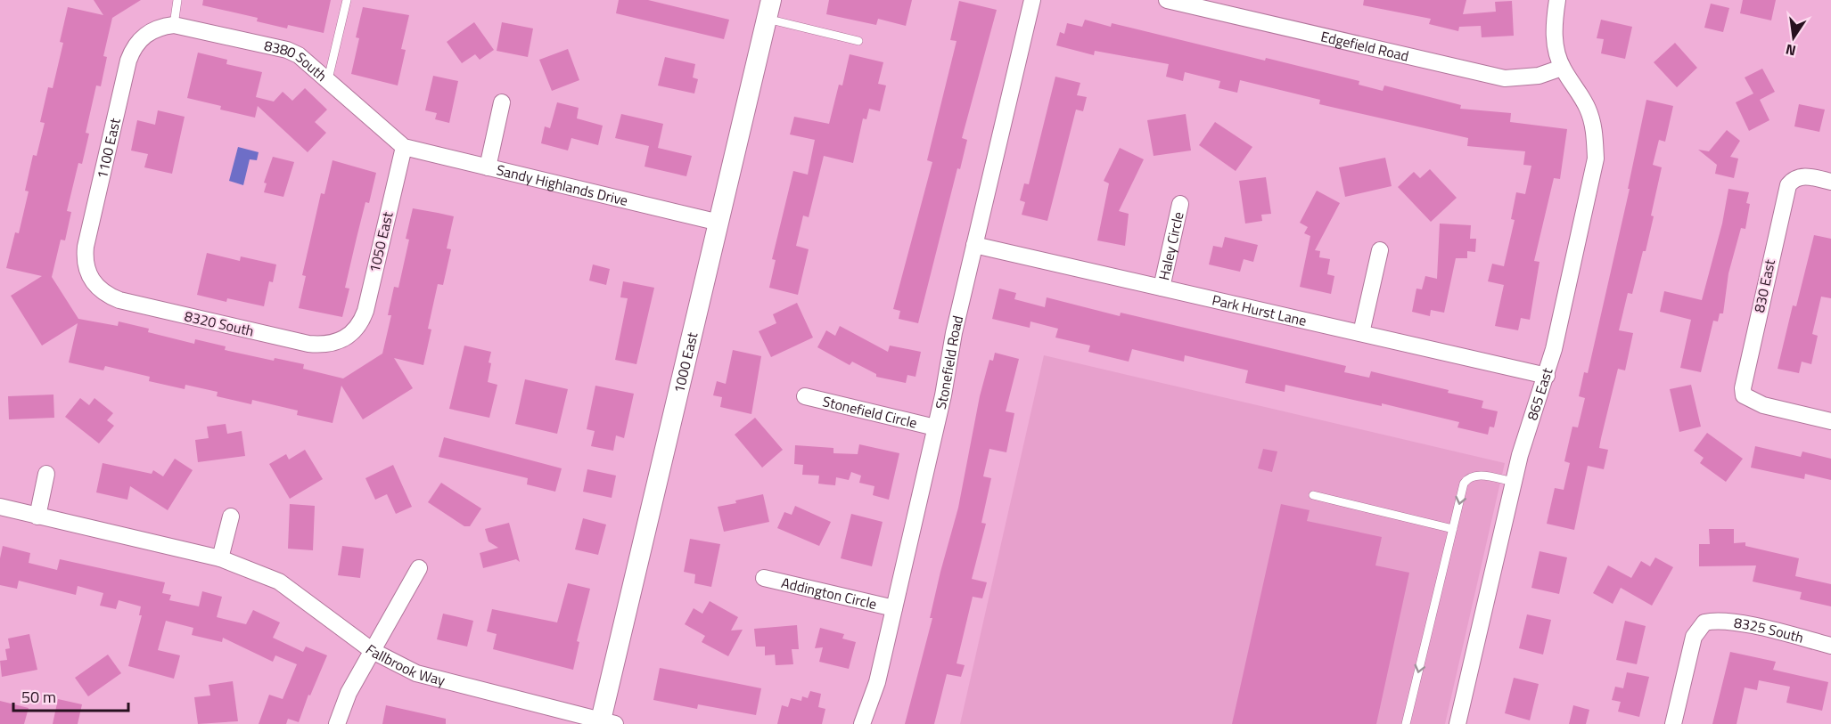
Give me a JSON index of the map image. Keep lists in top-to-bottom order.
{
  "streets": {
    "street": [
      "Edgefield Road",
      "8380 South",
      "1100 East",
      "Sandy Highlands Drive",
      "1050 East",
      "Haley Circle",
      "830 East",
      "Park Hurst Lane",
      "8320 South",
      "1000 East",
      "Stonefield Road",
      "865 East",
      "Stonefield Circle",
      "Addington Circle",
      "8325 South",
      "Fallbrook Way"
    ]
  },
  "crossings": [
    ["Edgefield Road", "865 East"],
    ["8380 South", "1100 East"],
    ["8380 South", "Sandy Highlands Drive"],
    ["8380 South", "1050 East"],
    ["1100 East", "8320 South"],
    ["Sandy Highlands Drive", "1050 East"],
    ["Sandy Highlands Drive", "1000 East"],
    ["1050 East", "8320 South"],
    ["Haley Circle", "Park Hurst Lane"],
    ["Park Hurst Lane", "Stonefield Road"],
    ["Park Hurst Lane", "865 East"],
    ["1000 East", "Fallbrook Way"],
    ["Stonefield Road", "Stonefield Circle"],
    ["Stonefield Road", "Addington Circle"]
  ],
  "scale_bar": "50 m",
  "north": "bottom"
}
